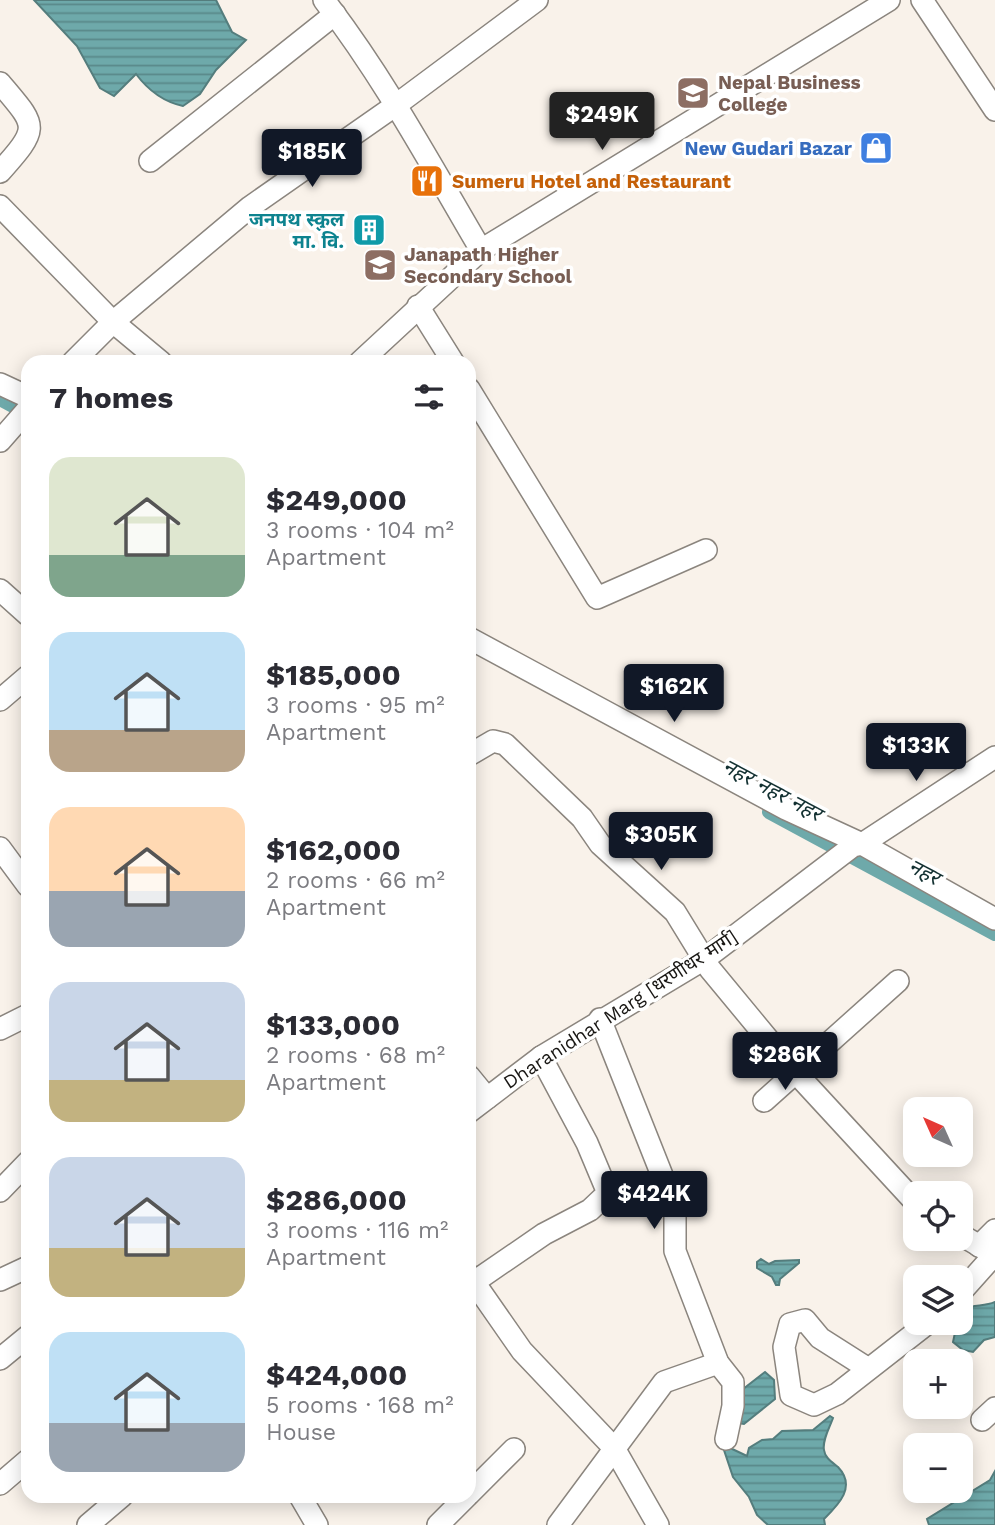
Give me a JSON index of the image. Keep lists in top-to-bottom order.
{
  "streets": {
    "street": ["Dharanidhar Marg [धरणीधर मार्ग]"]
  },
  "water": ["नहर नहर नहर", "नहर"],
  "places": {
    "school or university": ["Nepal Business College", "Janapath Higher Secondary School"],
    "shop": ["New Gudari Bazar"],
    "restaurant": ["Sumeru Hotel and Restaurant"],
    "building": ["जनपथ स्कुल मा. वि."]
  },
  "north": "top left",
  "page": {
    "price": [
      "$249K",
      "$185K",
      "$162K",
      "$133K",
      "$305K",
      "$286K",
      "$424K"
    ],
    "heading": "7 homes",
    "list": [
      {
        "name": "$249,000",
        "note": "3 rooms · 104 m² · Apartment"
      },
      {
        "name": "$185,000",
        "note": "3 rooms · 95 m² · Apartment"
      },
      {
        "name": "$162,000",
        "note": "2 rooms · 66 m² · Apartment"
      },
      {
        "name": "$133,000",
        "note": "2 rooms · 68 m² · Apartment"
      },
      {
        "name": "$286,000",
        "note": "3 rooms · 116 m² · Apartment"
      },
      {
        "name": "$424,000",
        "note": "5 rooms · 168 m² · House"
      }
    ],
    "map_buttons": ["+", "−"]
  }
}
